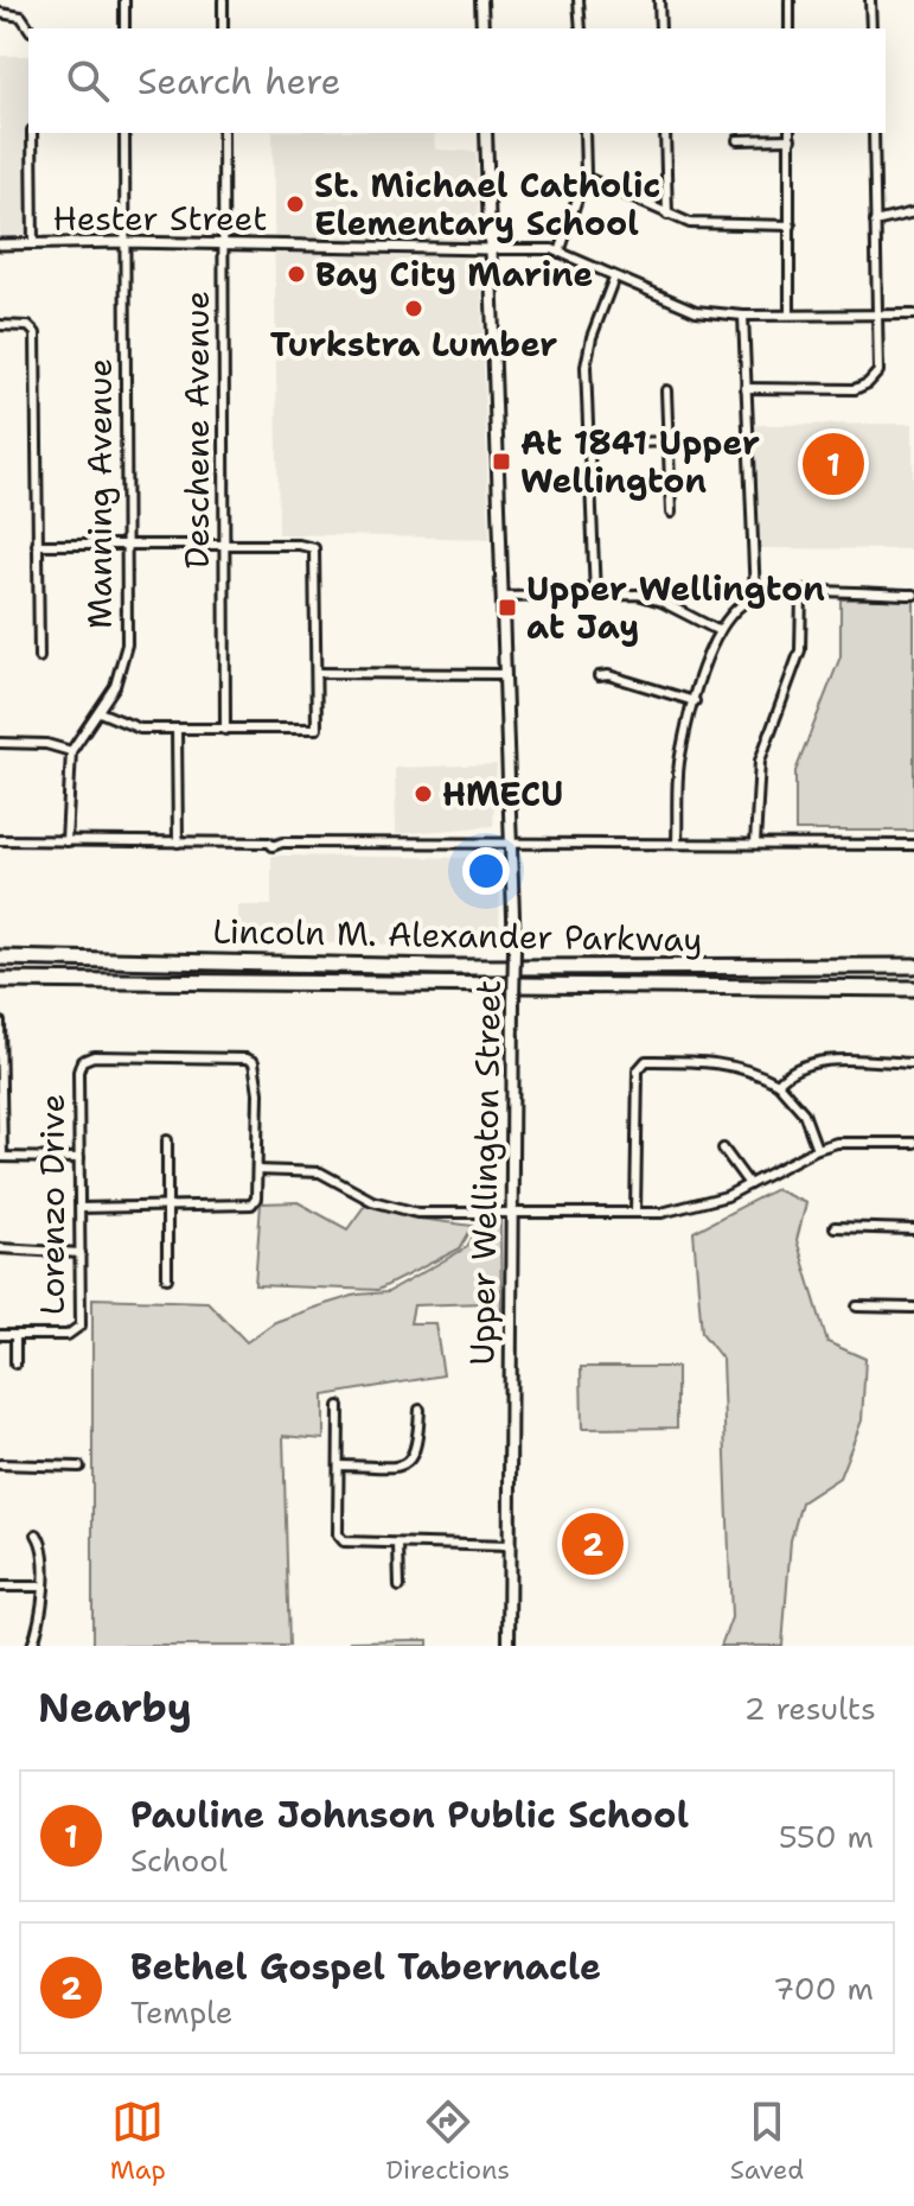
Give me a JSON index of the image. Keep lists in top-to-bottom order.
{
  "streets": {
    "highway": ["Lincoln M. Alexander Parkway"],
    "main road": ["Upper Wellington Street"],
    "street": [
      "Hester Street",
      "Deschene Avenue",
      "Manning Avenue",
      "Lorenzo Drive"
    ]
  },
  "crossings": [
    ["Hester Street", "Deschene Avenue"],
    ["Hester Street", "Manning Avenue"],
    ["Hester Street", "Upper Wellington Street"]
  ],
  "places": {
    "other": [
      "St. Michael Catholic Elementary School",
      "Bay City Marine",
      "Turkstra Lumber",
      "HMECU"
    ],
    "transit": ["At 1841 Upper Wellington", "Upper Wellington at Jay"]
  },
  "page": {
    "search": "Search here",
    "pins": ["1", "2"],
    "heading": ["Nearby", "2 results"],
    "list": [
      {
        "mark": "1",
        "name": "Pauline Johnson Public School",
        "note": "School",
        "value": "550 m"
      },
      {
        "mark": "2",
        "name": "Bethel Gospel Tabernacle",
        "note": "Temple",
        "value": "700 m"
      }
    ],
    "nav": ["Map", "Directions", "Saved"]
  }
}
